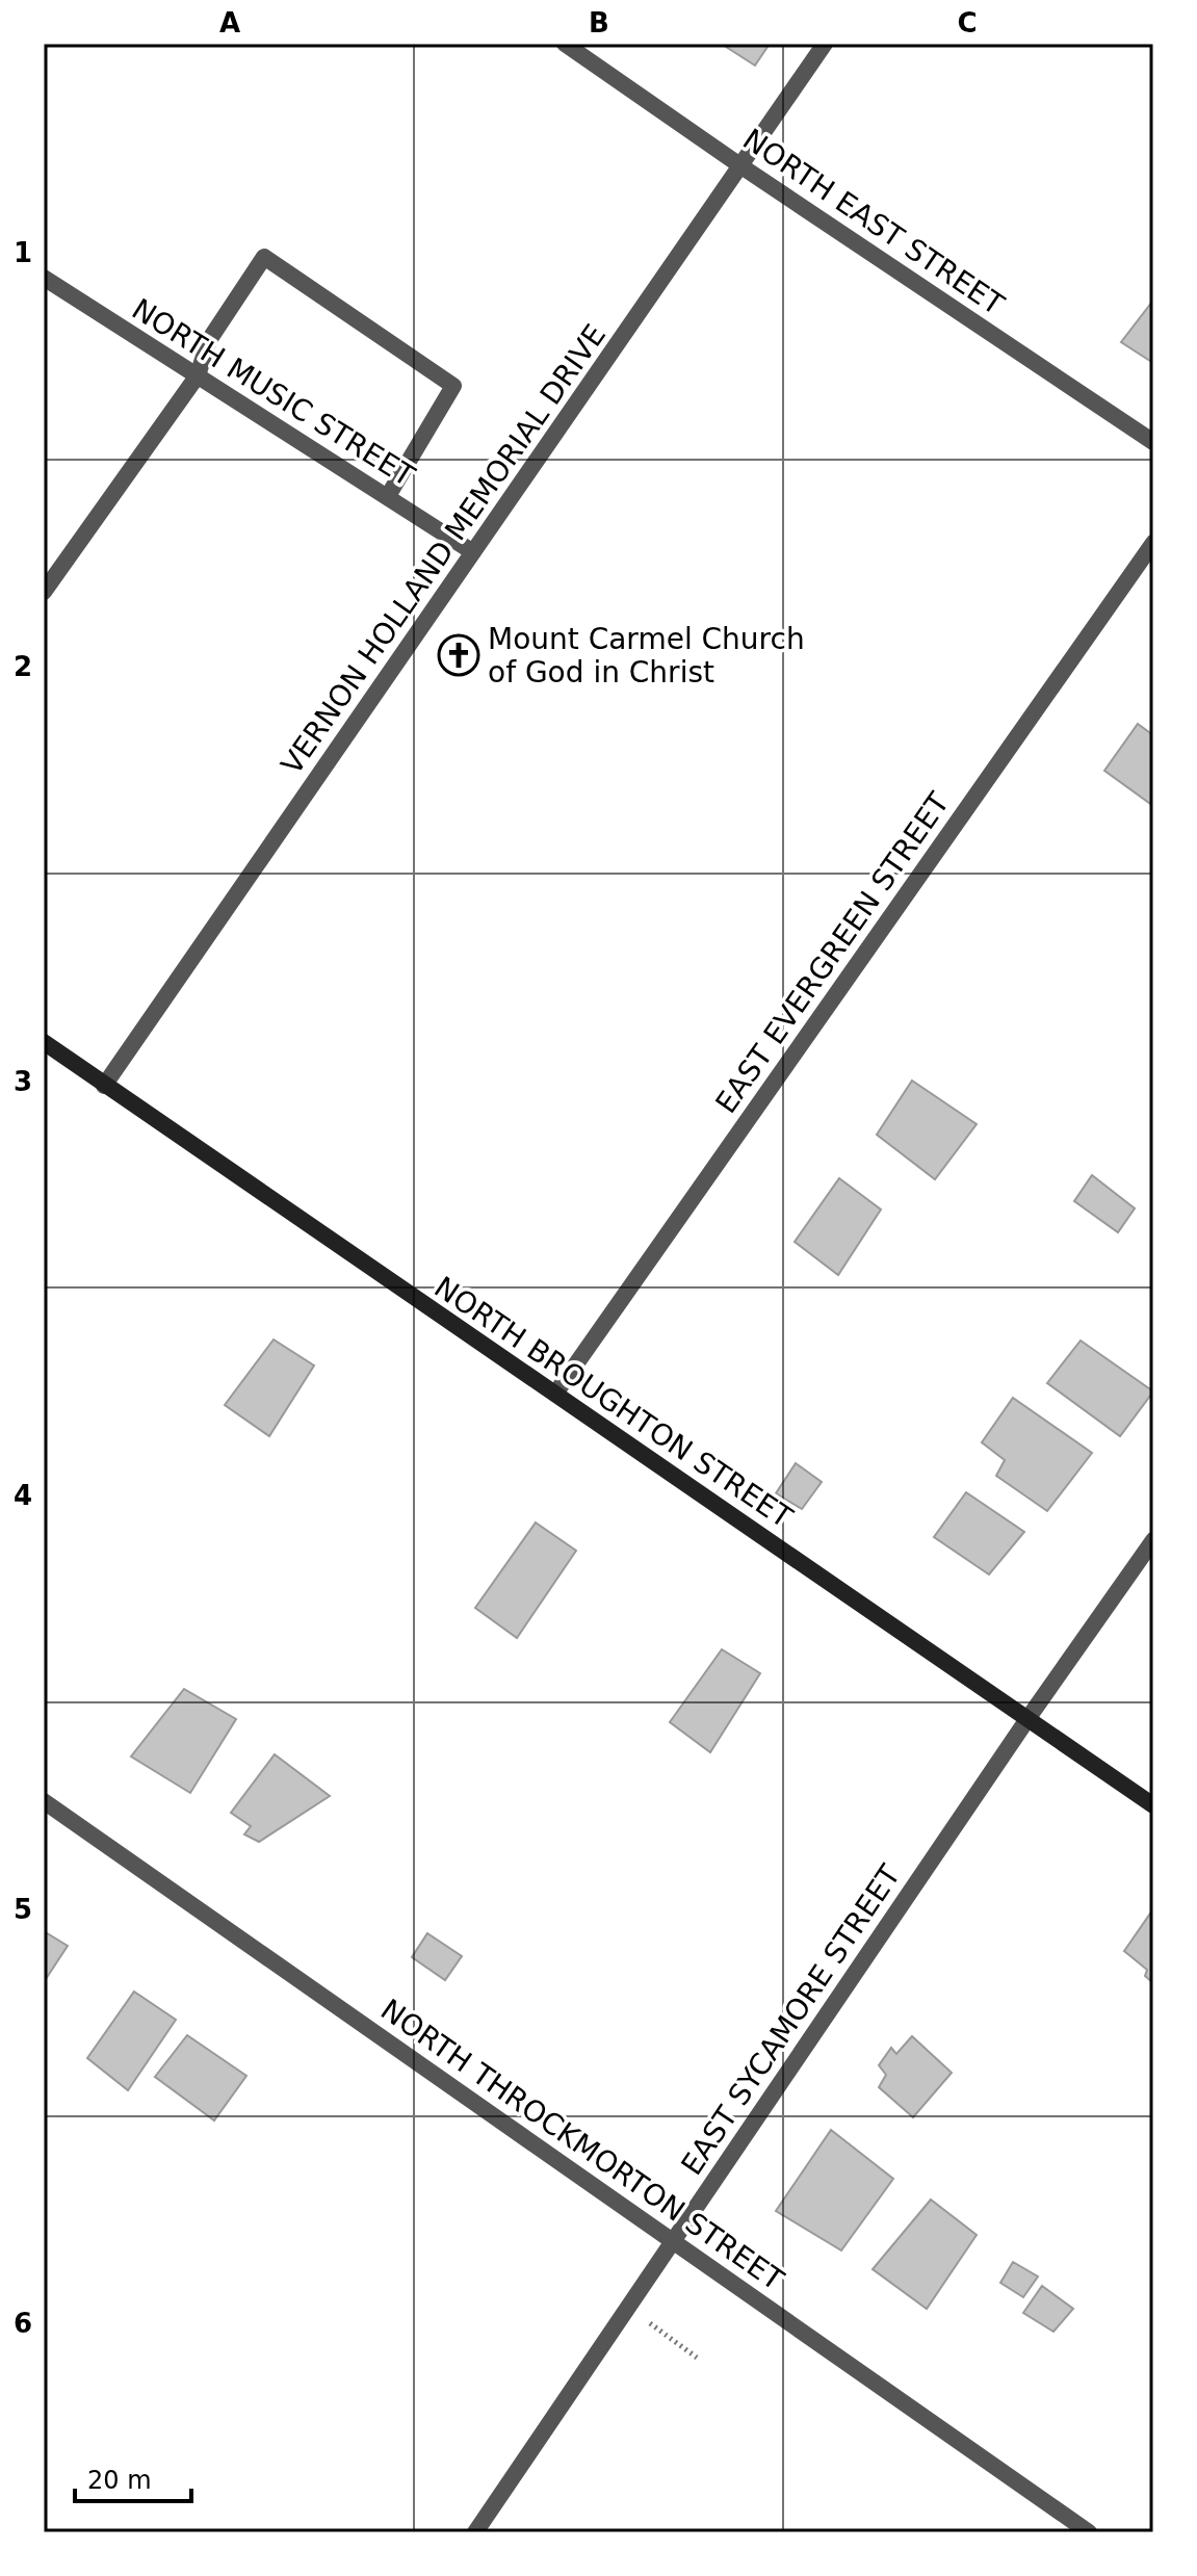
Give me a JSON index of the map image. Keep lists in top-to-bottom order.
{
  "streets": {
    "street": [
      "NORTH EAST STREET",
      "NORTH MUSIC STREET",
      "VERNON HOLLAND MEMORIAL DRIVE",
      "EAST EVERGREEN STREET",
      "NORTH BROUGHTON STREET",
      "EAST SYCAMORE STREET",
      "NORTH THROCKMORTON STREET"
    ]
  },
  "crossings": [
    ["NORTH EAST STREET", "VERNON HOLLAND MEMORIAL DRIVE"],
    ["NORTH MUSIC STREET", "VERNON HOLLAND MEMORIAL DRIVE"],
    ["VERNON HOLLAND MEMORIAL DRIVE", "NORTH BROUGHTON STREET"],
    ["EAST EVERGREEN STREET", "NORTH BROUGHTON STREET"],
    ["NORTH BROUGHTON STREET", "EAST SYCAMORE STREET"],
    ["EAST SYCAMORE STREET", "NORTH THROCKMORTON STREET"]
  ],
  "places": {
    "church": ["Mount Carmel Church of God in Christ"]
  },
  "scale_bar": "20 m",
  "grid": {
    "columns": ["A", "B", "C"],
    "rows": [
      "1",
      "2",
      "3",
      "4",
      "5",
      "6"
    ]
  }
}
